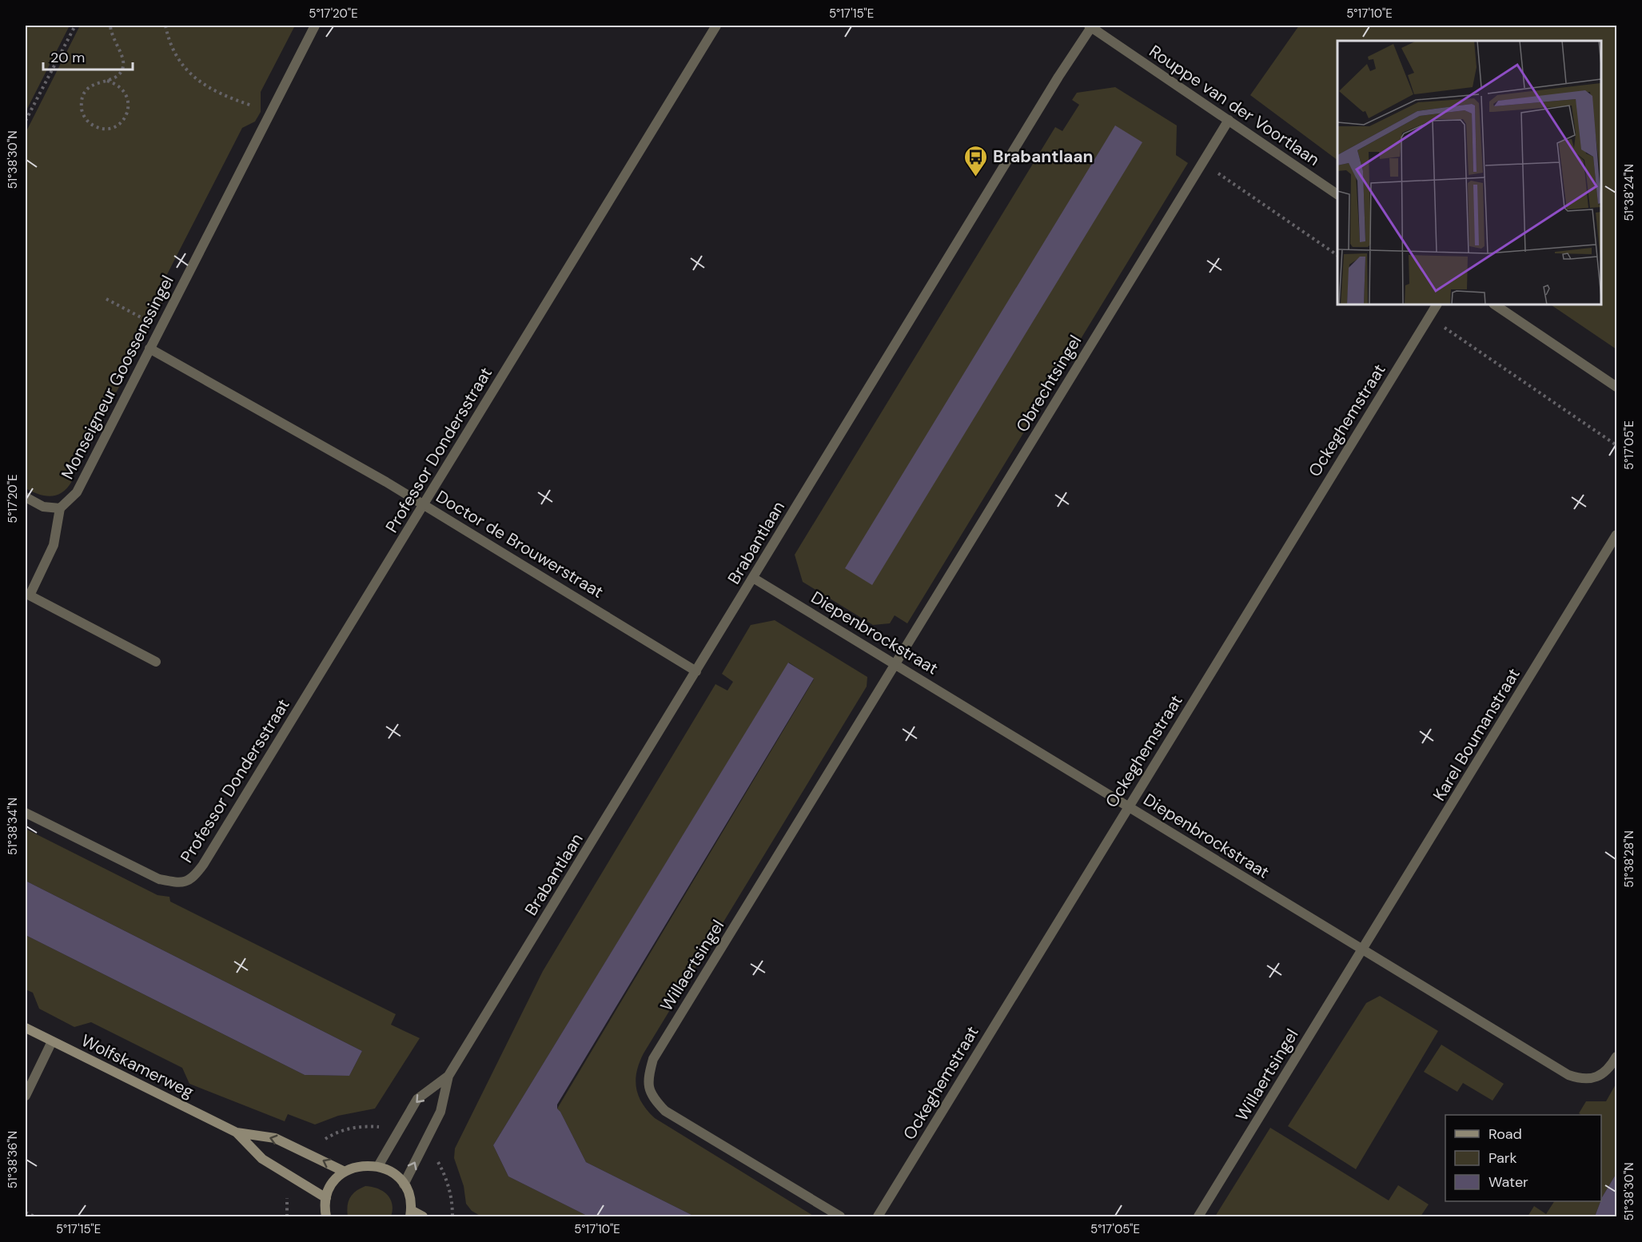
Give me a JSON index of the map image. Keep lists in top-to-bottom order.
{
  "streets": {
    "main road": ["Wolfskamerweg"],
    "street": [
      "Rouppe van der Voortlaan",
      "Monseigneur Goossenssingel",
      "Obrechtsingel",
      "Ockeghemstraat",
      "Professor Dondersstraat",
      "Brabantlaan",
      "Doctor de Brouwerstraat",
      "Diepenbrockstraat",
      "Karel Boumanstraat",
      "Willaertsingel"
    ]
  },
  "crossings": [
    ["Rouppe van der Voortlaan", "Obrechtsingel"],
    ["Rouppe van der Voortlaan", "Brabantlaan"],
    ["Monseigneur Goossenssingel", "Doctor de Brouwerstraat"],
    ["Obrechtsingel", "Diepenbrockstraat"],
    ["Obrechtsingel", "Willaertsingel"],
    ["Ockeghemstraat", "Diepenbrockstraat"],
    ["Professor Dondersstraat", "Doctor de Brouwerstraat"],
    ["Brabantlaan", "Doctor de Brouwerstraat"],
    ["Brabantlaan", "Diepenbrockstraat"],
    ["Diepenbrockstraat", "Karel Boumanstraat"],
    ["Diepenbrockstraat", "Willaertsingel"],
    ["Karel Boumanstraat", "Willaertsingel"]
  ],
  "places": {
    "bus stop": ["Brabantlaan"]
  },
  "legend": ["Road", "Park", "Water"],
  "scale_bar": "20 m",
  "coordinates": [
    "5°17'20\"E",
    "5°17'15\"E",
    "5°17'10\"E",
    "51°38'30\"N",
    "51°38'24\"N",
    "5°17'05\"E",
    "51°38'34\"N",
    "51°38'28\"N",
    "51°38'36\"N"
  ]
}
